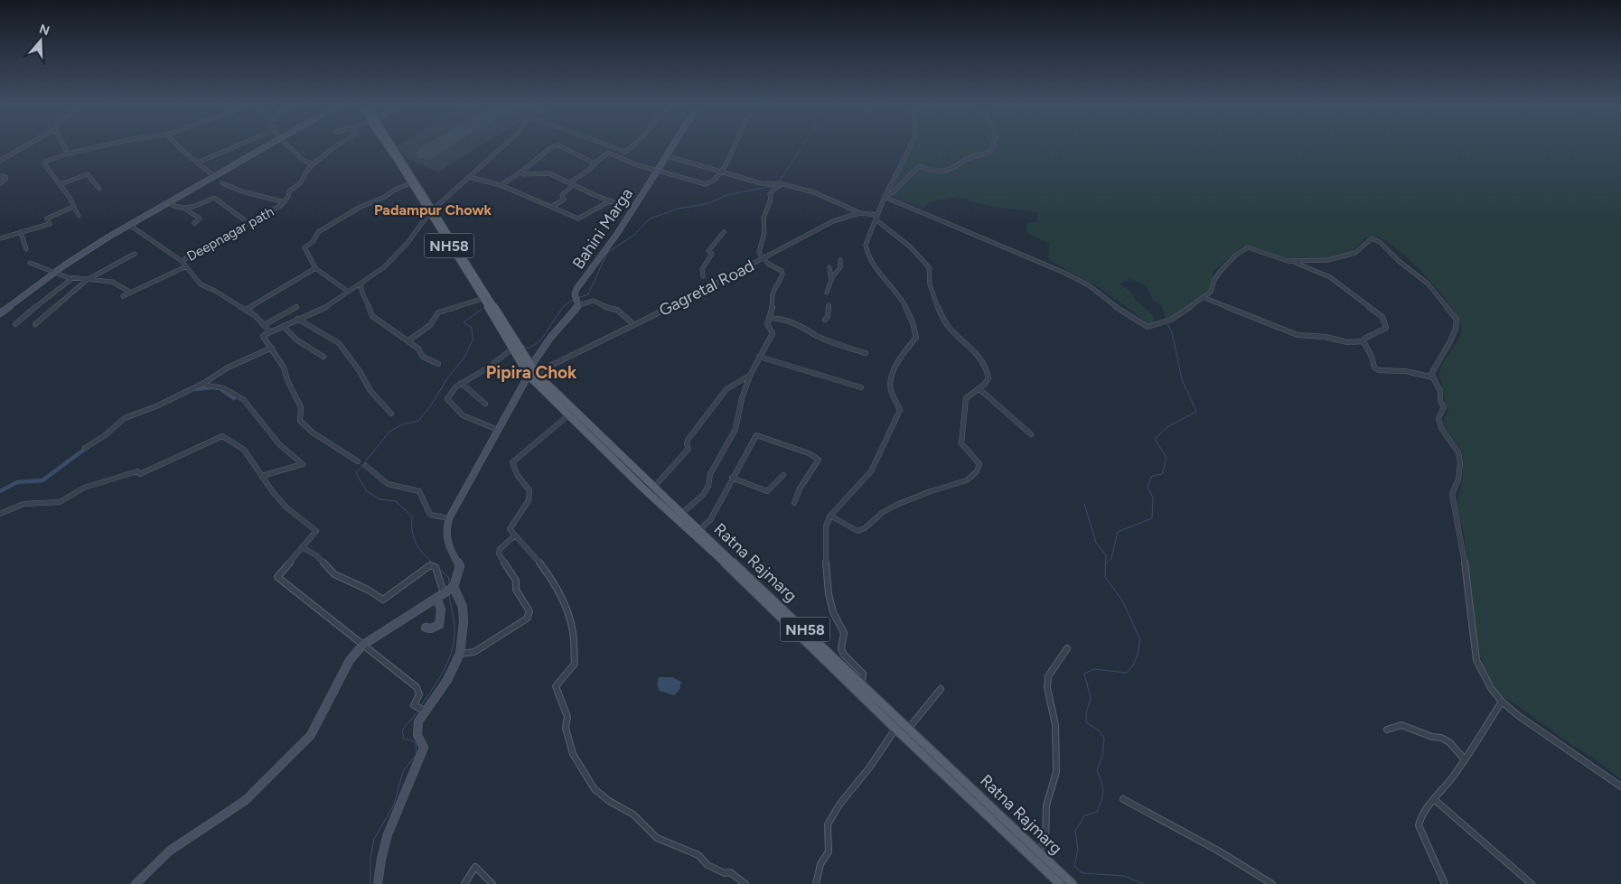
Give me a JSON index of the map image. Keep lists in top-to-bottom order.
{
  "streets": {
    "main road": ["NH58", "Ratna Rajmarg"],
    "street": ["Bahini Marga", "Deepnagar path", "Gagretal Road"]
  },
  "crossings": [
    ["Bahini Marga", "Gagretal Road"],
    ["Bahini Marga", "Ratna Rajmarg"],
    ["Gagretal Road", "Ratna Rajmarg"]
  ],
  "districts": ["Padampur Chowk", "Pipira Chok"],
  "north": "top"
}
